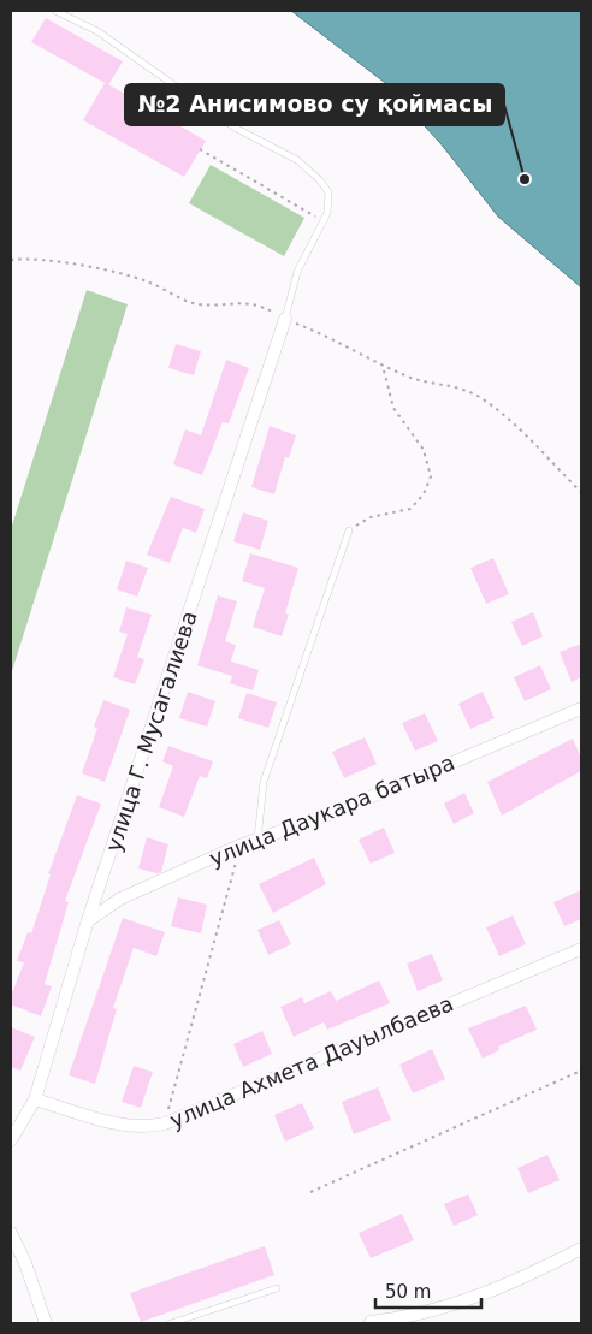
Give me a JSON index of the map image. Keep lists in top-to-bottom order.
{
  "streets": {
    "street": ["улица Г. Мусагалиева", "улица Даукара батыра", "улица Ахмета Дауылбаева"]
  },
  "crossings": [
    ["улица Г. Мусагалиева", "улица Даукара батыра"],
    ["улица Г. Мусагалиева", "улица Ахмета Дауылбаева"]
  ],
  "places": ["№2 Анисимово су қоймасы"],
  "scale_bar": "50 m"
}
